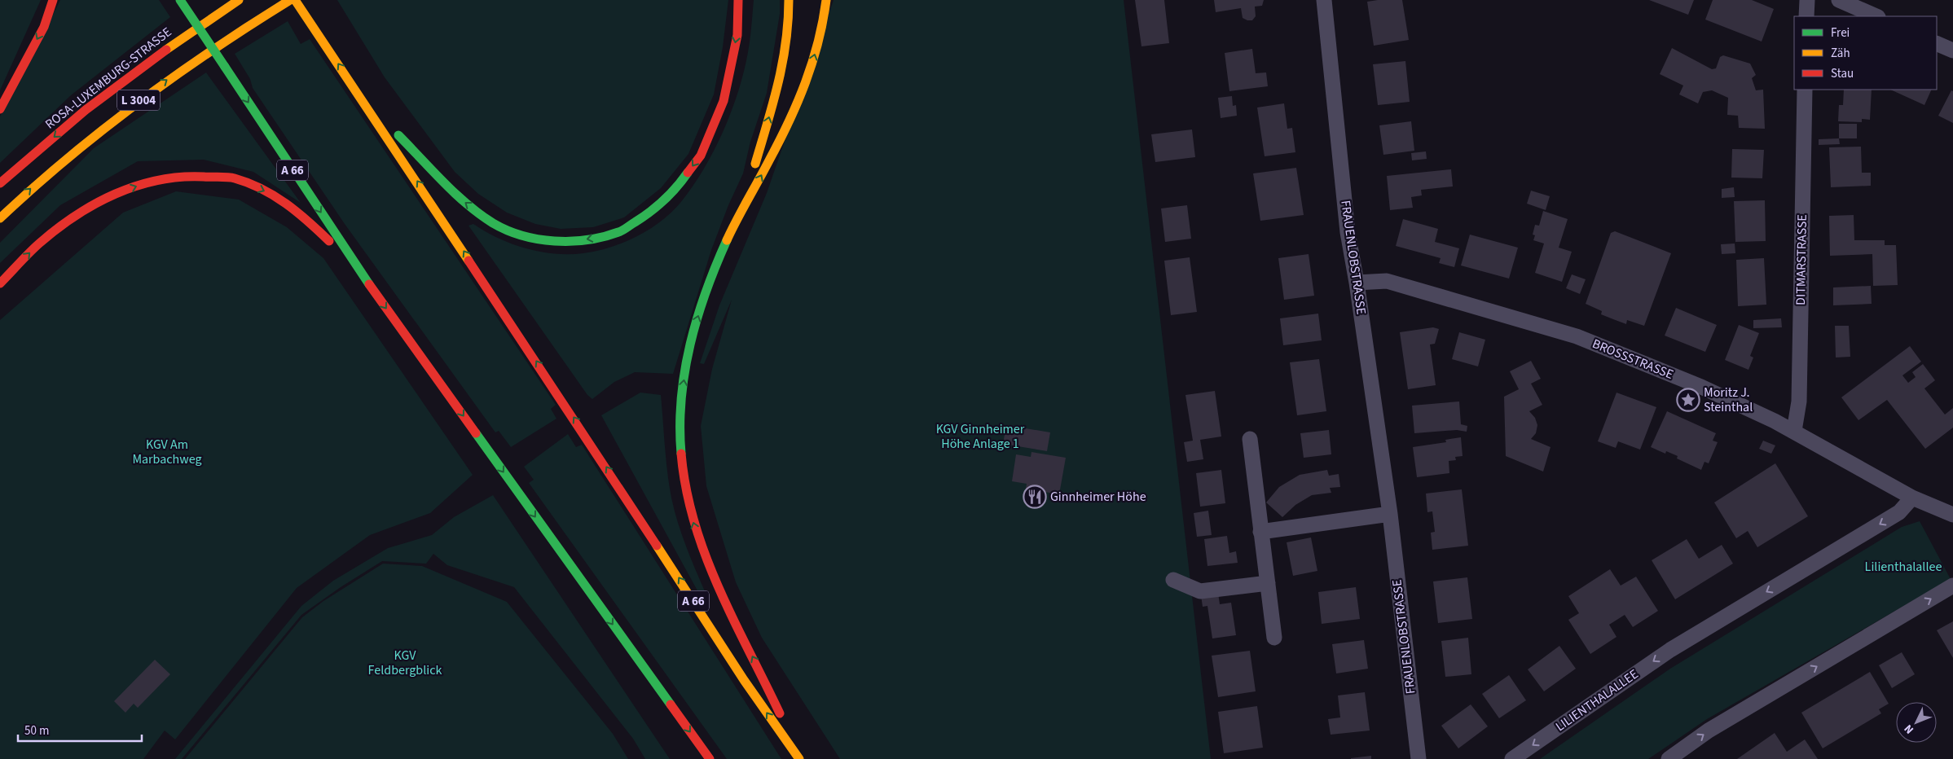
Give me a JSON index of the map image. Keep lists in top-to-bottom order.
{
  "streets": {
    "highway": ["ROSA-LUXEMBURG-STRASSE", "L 3004", "A 66"],
    "street": [
      "FRAUENLOBSTRASSE",
      "DITMARSTRASSE",
      "BROSSSTRASSE",
      "LILIENTHALALLEE"
    ]
  },
  "crossings": [
    ["FRAUENLOBSTRASSE", "BROSSSTRASSE"],
    ["DITMARSTRASSE", "BROSSSTRASSE"],
    ["BROSSSTRASSE", "LILIENTHALALLEE"]
  ],
  "parks": [
    "KGV Ginnheimer Höhe Anlage 1",
    "KGV Am Marbachweg",
    "Lilienthalallee",
    "KGV Feldbergblick"
  ],
  "places": {
    "place": ["Moritz J. Steinthal"],
    "restaurant": ["Ginnheimer Höhe"]
  },
  "legend": ["Frei", "Zäh", "Stau"],
  "scale_bar": "50 m",
  "north": "bottom left"
}
